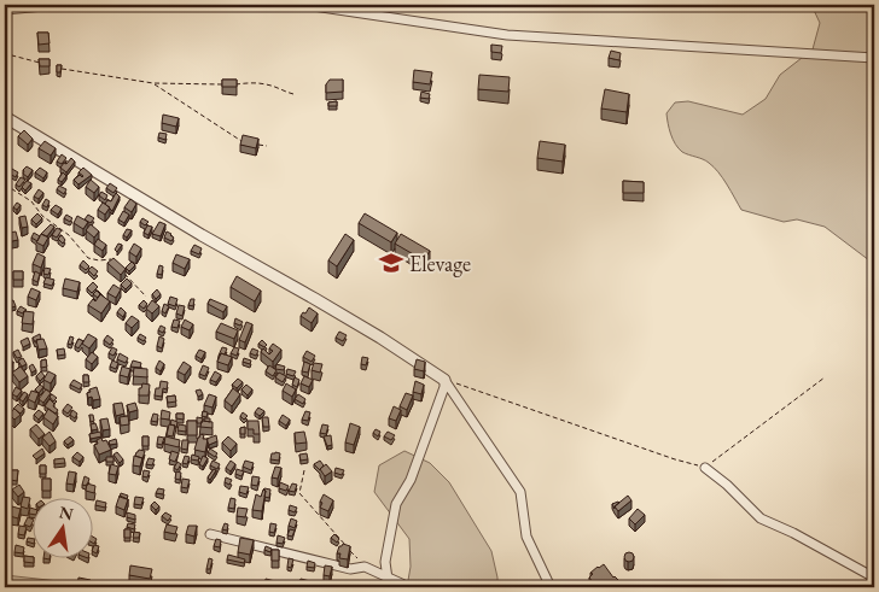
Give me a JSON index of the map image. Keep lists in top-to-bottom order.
{
  "places": {
    "school or university": ["Elevage"]
  },
  "north": "top"
}
